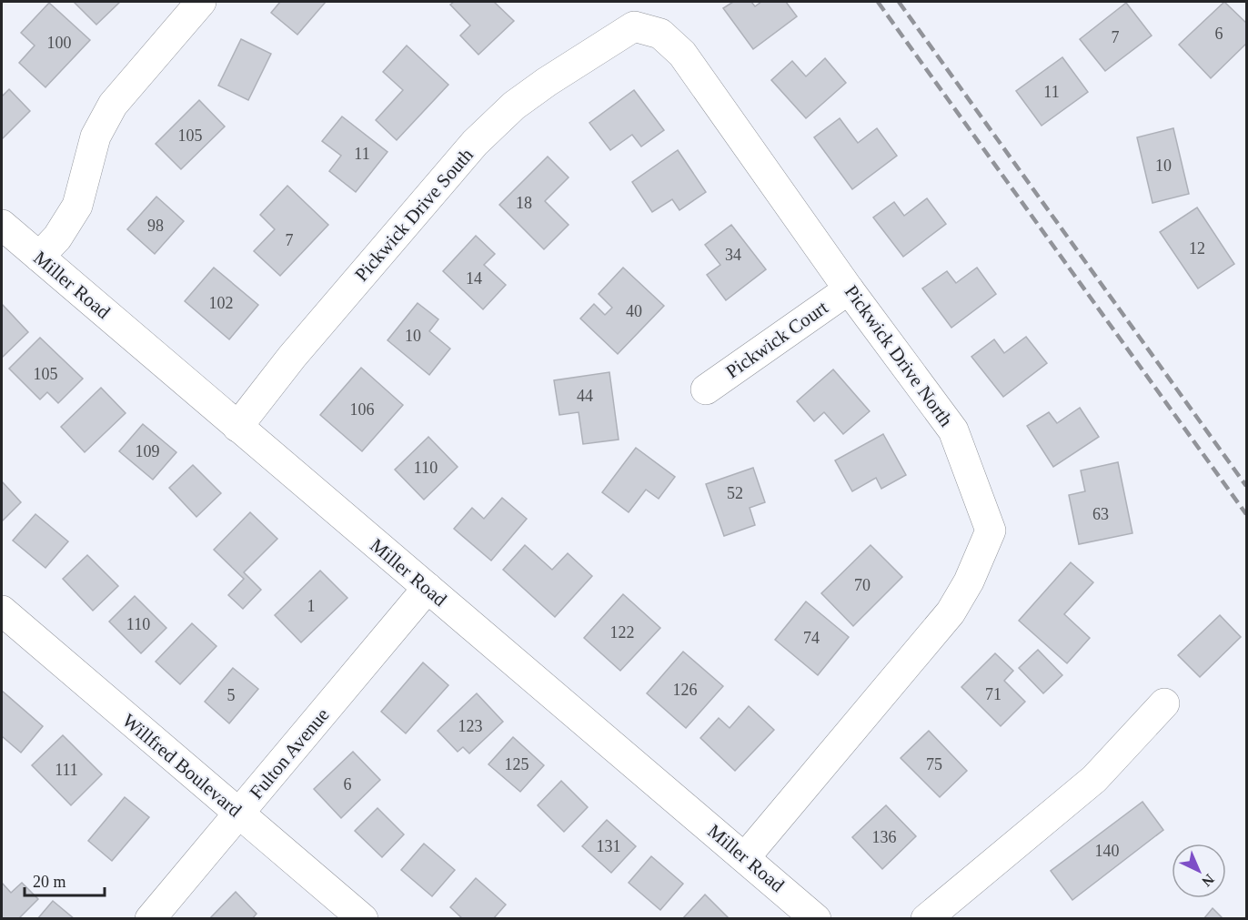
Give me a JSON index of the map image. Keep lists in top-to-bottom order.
{
  "streets": {
    "street": [
      "Pickwick Drive South",
      "Miller Road",
      "Pickwick Court",
      "Pickwick Drive North",
      "Fulton Avenue",
      "Willfred Boulevard"
    ]
  },
  "crossings": [
    ["Pickwick Drive South", "Miller Road"],
    ["Pickwick Drive South", "Pickwick Drive North"],
    ["Miller Road", "Pickwick Drive North"],
    ["Miller Road", "Fulton Avenue"],
    ["Pickwick Court", "Pickwick Drive North"],
    ["Fulton Avenue", "Willfred Boulevard"]
  ],
  "house_numbers": [
    "6",
    "7",
    "100",
    "11",
    "105",
    "11",
    "10",
    "18",
    "98",
    "7",
    "12",
    "34",
    "14",
    "102",
    "40",
    "10",
    "105",
    "44",
    "106",
    "109",
    "110",
    "52",
    "63",
    "70",
    "1",
    "110",
    "122",
    "74",
    "126",
    "71",
    "5",
    "123",
    "125",
    "75",
    "111",
    "6",
    "136",
    "131",
    "140"
  ],
  "scale_bar": "20 m",
  "north": "bottom right"
}
